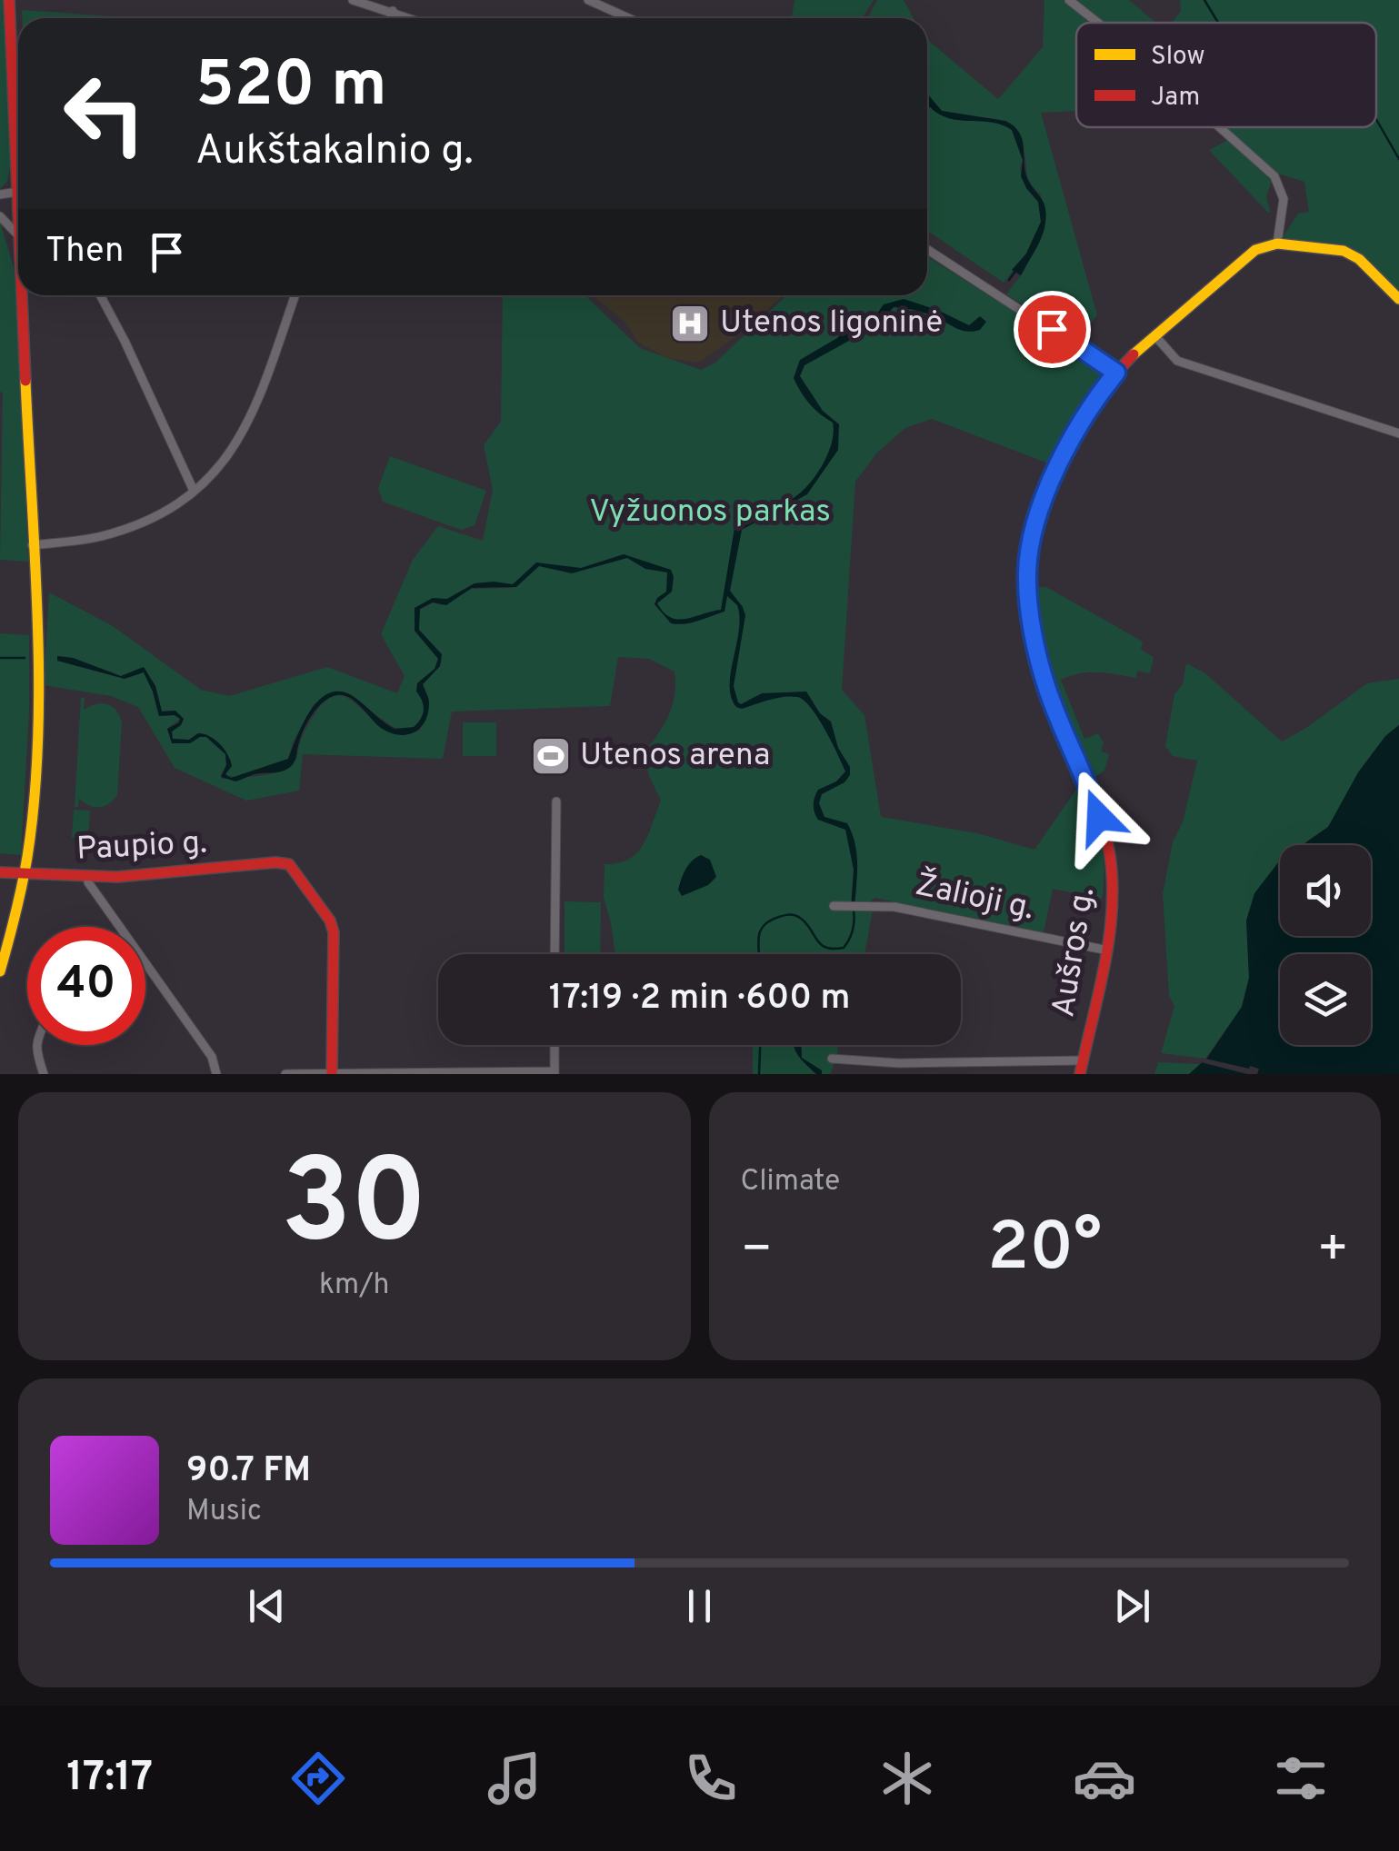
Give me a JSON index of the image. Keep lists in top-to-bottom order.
{
  "streets": {
    "street": ["Paupio g.", "Žalioji g.", "Aušros g."]
  },
  "crossings": [
    ["Žalioji g.", "Aušros g."]
  ],
  "parks": ["Vyžuonos parkas"],
  "places": {
    "hospital": ["Utenos ligoninė"],
    "sports": ["Utenos arena"]
  },
  "legend": ["Slow", "Jam"],
  "page": {
    "turn": ["520 m", "Aukštakalnio g."],
    "then": "Then",
    "limit": "40",
    "trip": "17:19 · 2 min · 600 m",
    "tile": [
      ["30", "km/h"],
      "Climate"
    ],
    "heat": ["−", "20°", "+"],
    "song": ["90.7 FM", "Music"],
    "tabs": "17:17"
  }
}
